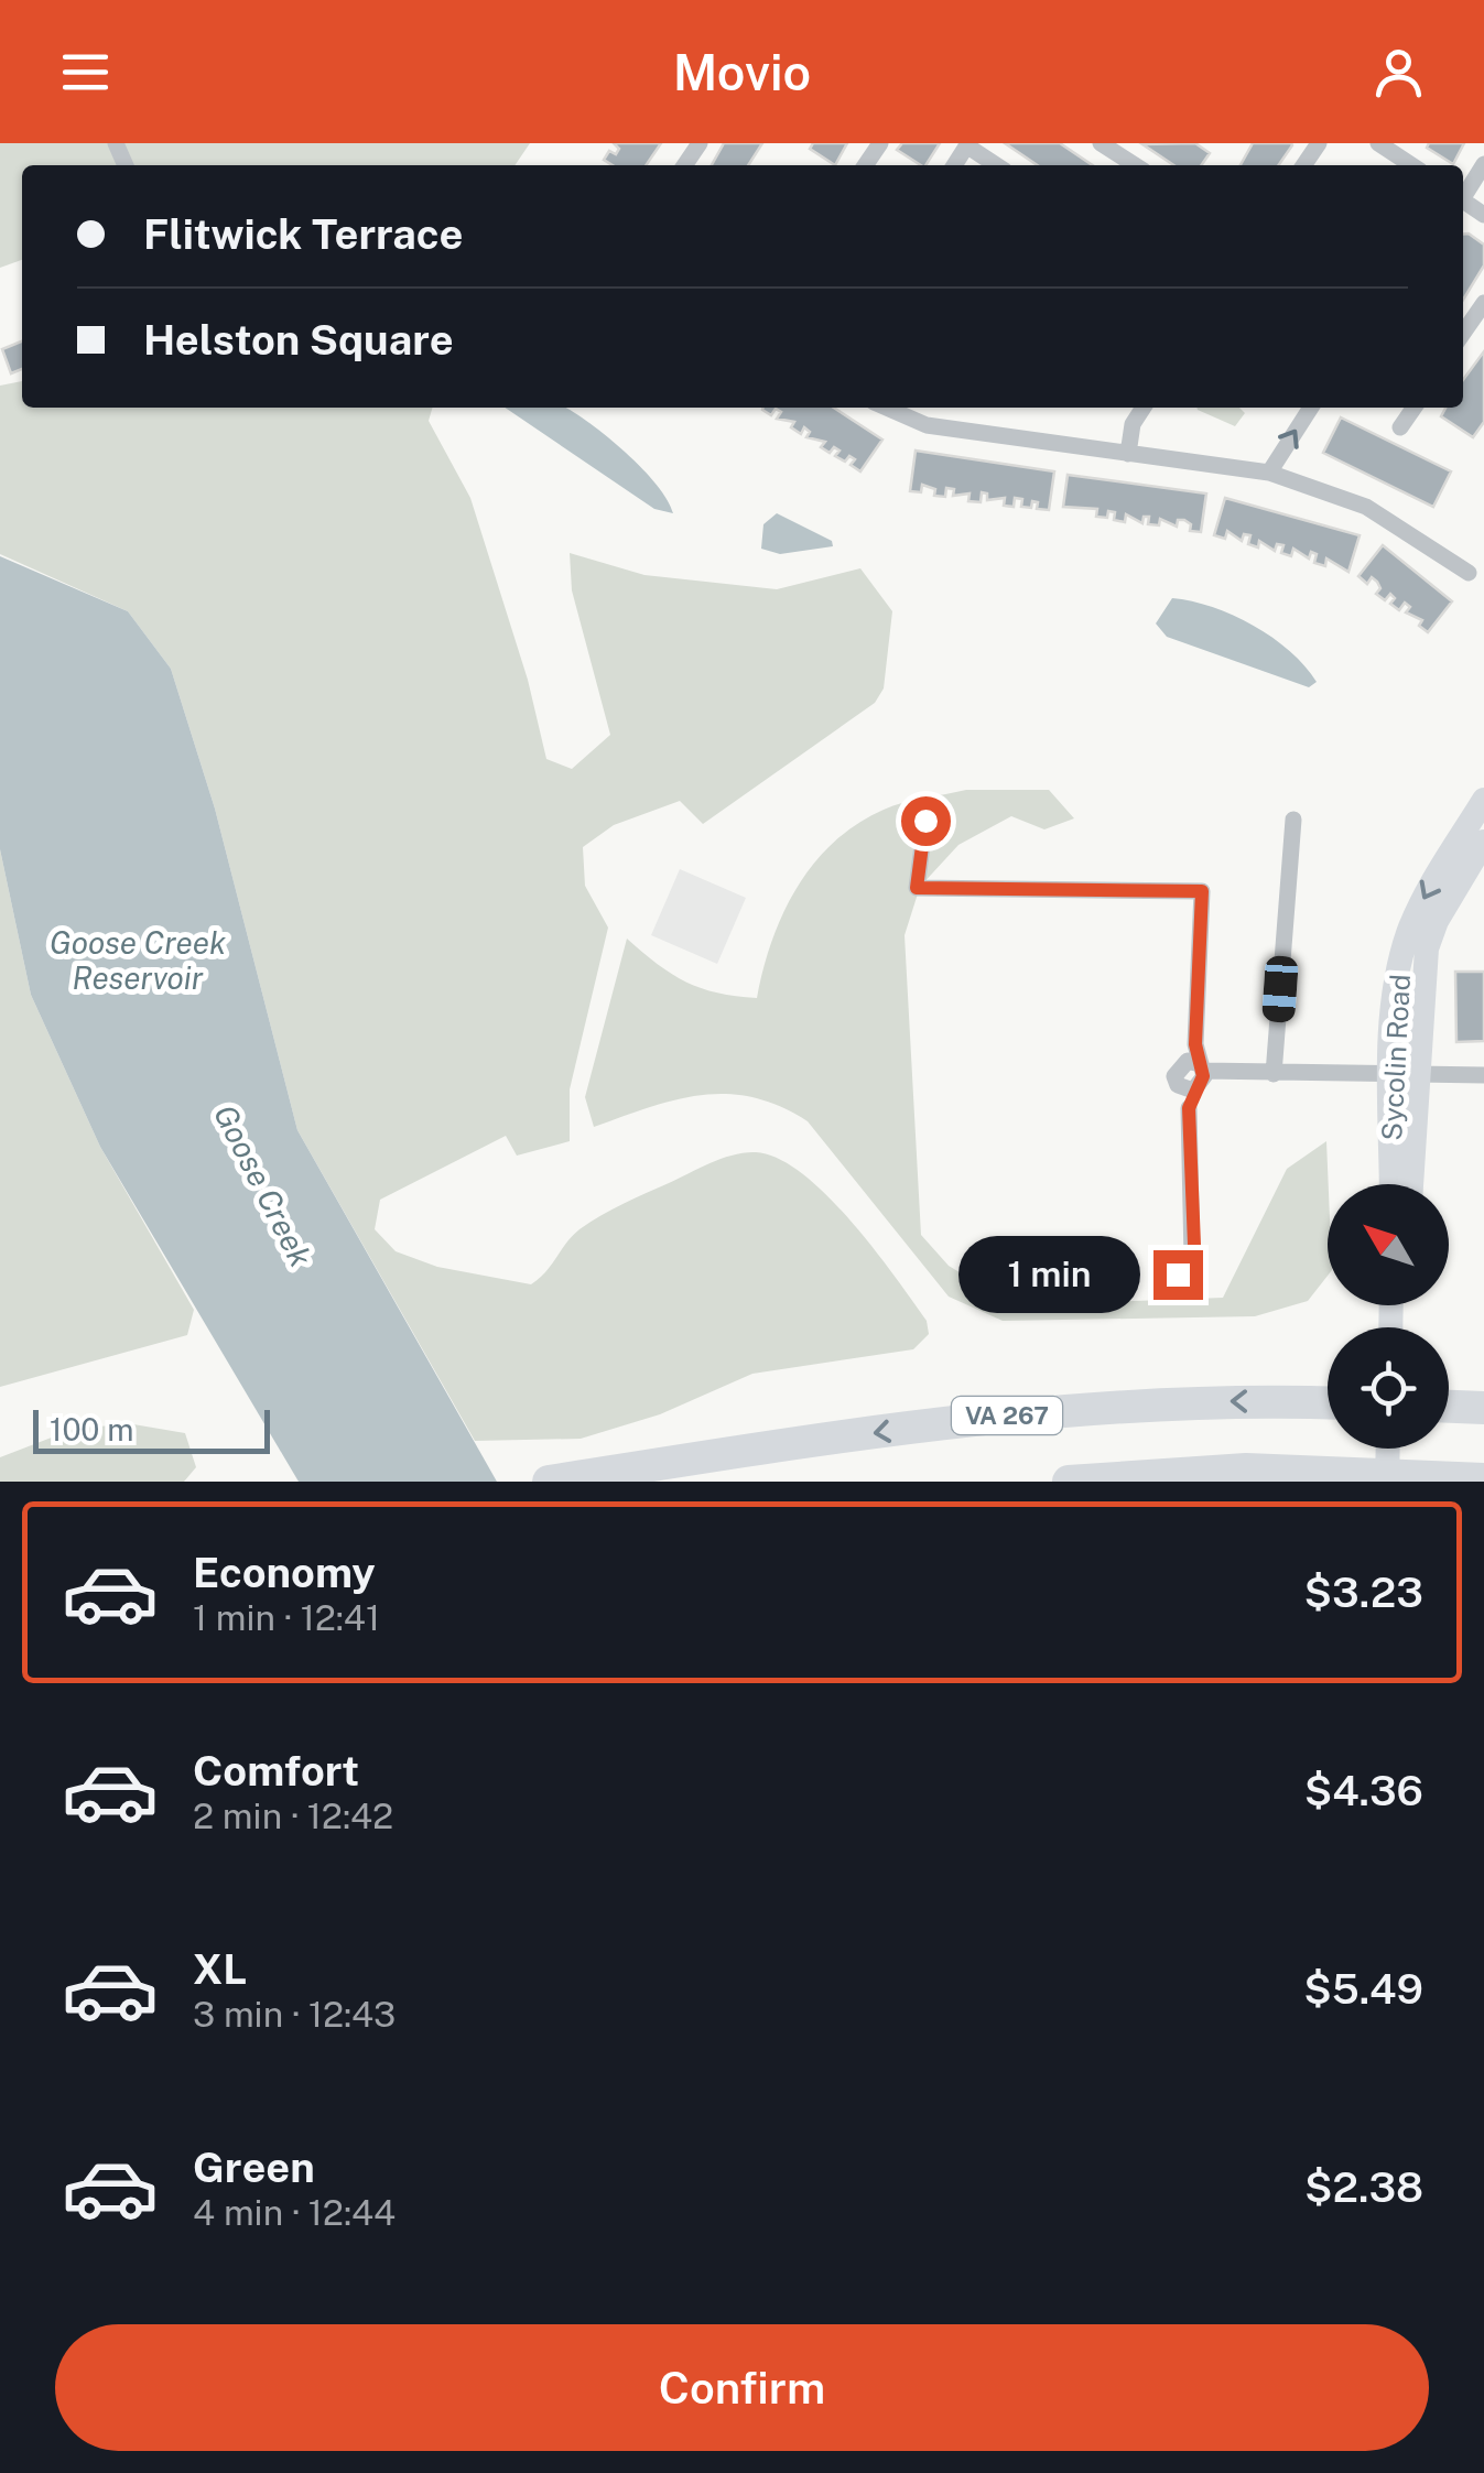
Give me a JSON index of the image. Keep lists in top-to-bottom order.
{
  "streets": {
    "highway": ["VA 267"],
    "main road": ["Sycolin Road"]
  },
  "water": ["Goose Creek Reservoir", "Goose Creek"],
  "scale_bar": "100 m",
  "north": "top left",
  "page": {
    "header": "Movio",
    "banner": ["Flitwick Terrace", "Helston Square"],
    "bubble": "1 min",
    "scale": "100 m",
    "list": [
      {
        "name": "Economy",
        "note": "1 min · 12:41",
        "value": "$3.23"
      },
      {
        "name": "Comfort",
        "note": "2 min · 12:42",
        "value": "$4.36"
      },
      {
        "name": "XL",
        "note": "3 min · 12:43",
        "value": "$5.49"
      },
      {
        "name": "Green",
        "note": "4 min · 12:44",
        "value": "$2.38"
      }
    ],
    "buttons": "Confirm"
  }
}
